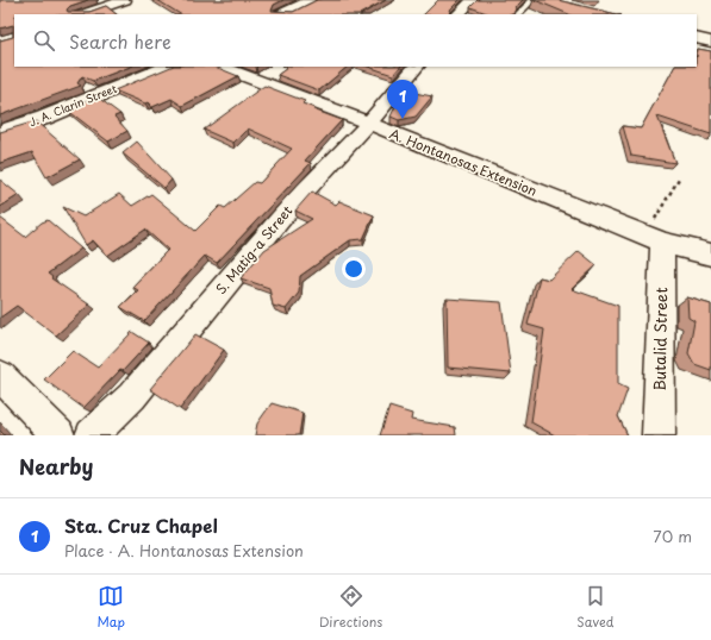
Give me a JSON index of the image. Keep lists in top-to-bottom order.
{
  "streets": {
    "main road": ["J. A. Clarin Street"],
    "street": ["A. Hontanosas Extension", "S. Matig-a Street", "Butalid Street"]
  },
  "crossings": [
    ["A. Hontanosas Extension", "S. Matig-a Street"],
    ["A. Hontanosas Extension", "Butalid Street"]
  ],
  "page": {
    "search": "Search here",
    "pins": "1",
    "heading": "Nearby",
    "list": [
      {
        "mark": "1",
        "name": "Sta. Cruz Chapel",
        "note": "Place · A. Hontanosas Extension",
        "value": "70 m"
      }
    ],
    "nav": ["Map", "Directions", "Saved"]
  }
}
